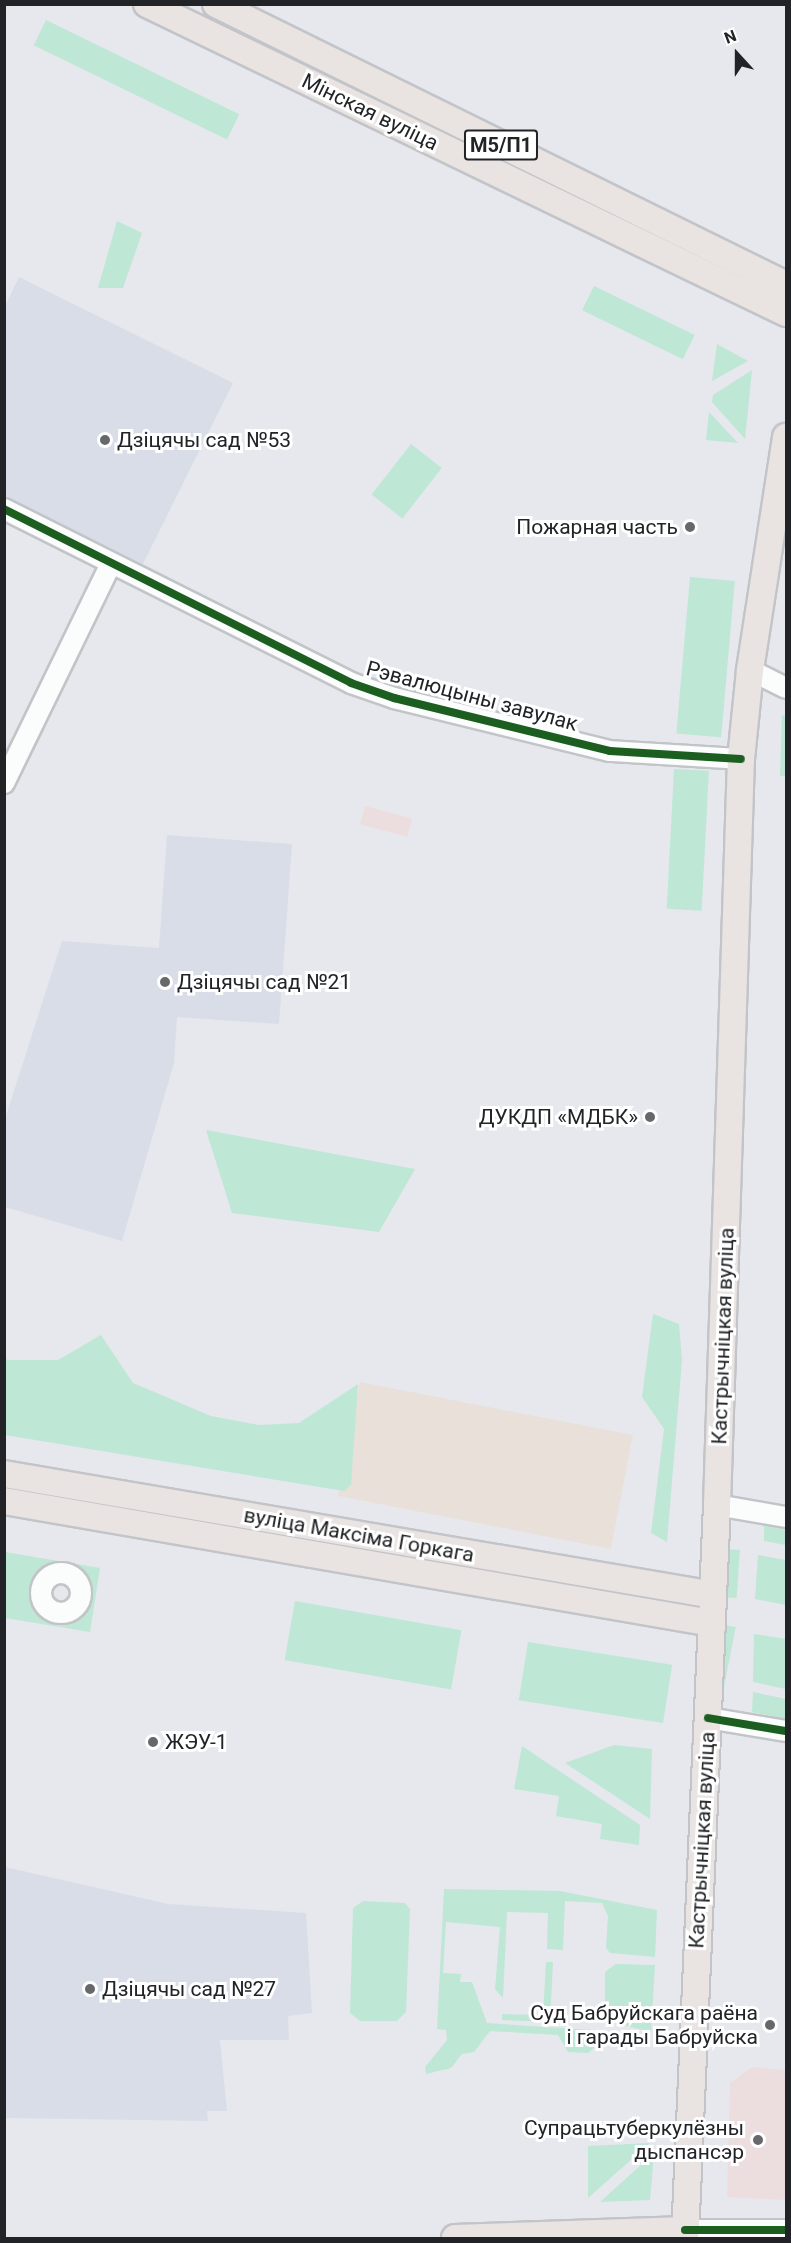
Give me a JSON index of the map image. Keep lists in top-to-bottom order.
{
  "streets": {
    "main road": [
      "Мінская вуліца",
      "М5/П1",
      "Кастрычніцкая вуліца",
      "вуліца Максіма Горкага"
    ],
    "street": ["Рэвалюцыны завулак"]
  },
  "crossings": [
    ["Рэвалюцыны завулак", "Кастрычніцкая вуліца"],
    ["Кастрычніцкая вуліца", "вуліца Максіма Горкага"]
  ],
  "places": [
    "Дзіцячы сад №53",
    "Пожарная часть",
    "Дзіцячы сад №21",
    "ДУКДП «МДБК»",
    "ЖЭУ-1",
    "Дзіцячы сад №27",
    "Суд Бабруйскага раёна і гарады Бабруйска",
    "Супрацьтуберкулёзны дыспансэр"
  ],
  "north": "top"
}
